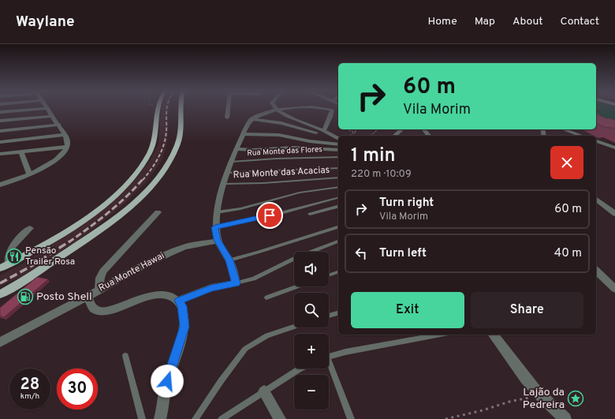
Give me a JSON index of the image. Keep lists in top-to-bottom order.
{
  "streets": {
    "street": ["Rua Monte Hawai"],
    "lane": ["Rua Monte das Flores", "Rua Monte das Acacias"]
  },
  "places": {
    "restaurant": ["Pensão Trailer Rosa"],
    "fuel station": ["Posto Shell"],
    "place": ["Lajão da Pedreira"]
  },
  "page": {
    "header": "Waylane",
    "nav": [
      "Home",
      "Map",
      "About",
      "Contact"
    ],
    "turn": ["60 m", "Vila Morim"],
    "heading": ["1 min", "220 m · 10:09"],
    "list": [
      {
        "name": "Turn right",
        "note": "Vila Morim",
        "value": "60 m"
      },
      {
        "name": "Turn left",
        "value": "40 m"
      }
    ],
    "map_buttons": ["+", "−"],
    "buttons": ["Exit", "Share"],
    "speed": "28 km/h",
    "limit": "30"
  }
}
